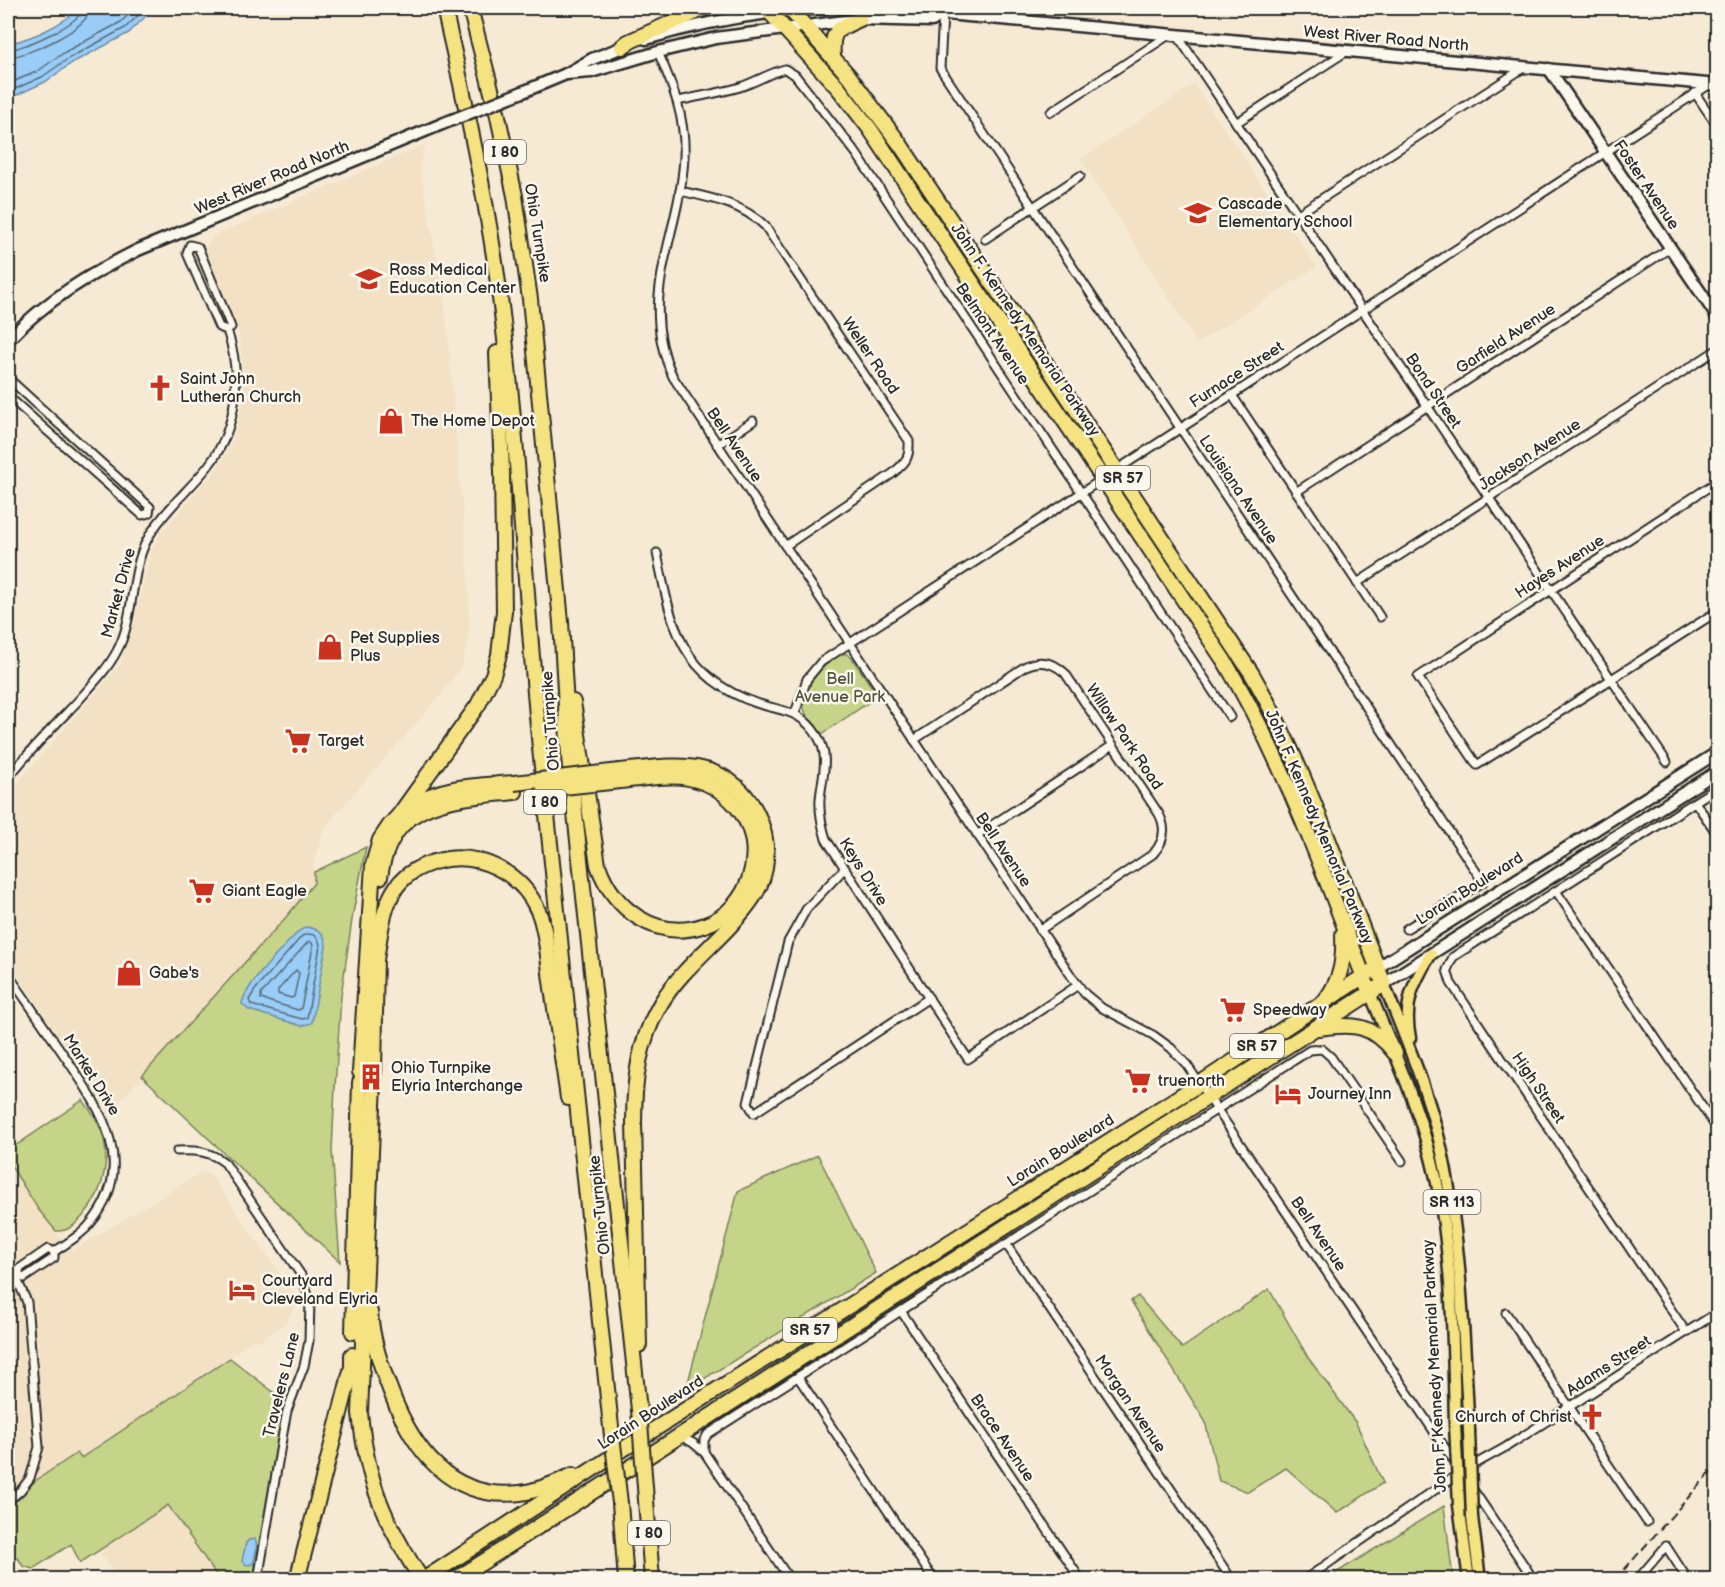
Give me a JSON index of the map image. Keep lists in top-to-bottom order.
{
  "streets": {
    "highway": [
      "I 80",
      "Ohio Turnpike",
      "John F. Kennedy Memorial Parkway",
      "SR 57",
      "Lorain Boulevard",
      "SR 113"
    ],
    "street": [
      "West River Road North",
      "Foster Avenue",
      "Belmont Avenue",
      "Garfield Avenue",
      "Weller Road",
      "Furnace Street",
      "Bond Street",
      "Bell Avenue",
      "Jackson Avenue",
      "Louisiana Avenue",
      "Hayes Avenue",
      "Market Drive",
      "Willow Park Road",
      "Keys Drive",
      "High Street",
      "Adams Street",
      "Travelers Lane",
      "Morgan Avenue",
      "Brace Avenue"
    ]
  },
  "crossings": [
    ["West River Road North", "Foster Avenue"],
    ["West River Road North", "John F. Kennedy Memorial Parkway"],
    ["West River Road North", "Furnace Street"],
    ["West River Road North", "Bond Street"],
    ["West River Road North", "Bell Avenue"],
    ["West River Road North", "Louisiana Avenue"],
    ["West River Road North", "Market Drive"],
    ["Foster Avenue", "Garfield Avenue"],
    ["Foster Avenue", "Furnace Street"],
    ["John F. Kennedy Memorial Parkway", "Furnace Street"],
    ["John F. Kennedy Memorial Parkway", "SR 57"],
    ["John F. Kennedy Memorial Parkway", "Lorain Boulevard"],
    ["Belmont Avenue", "Furnace Street"],
    ["Belmont Avenue", "Bell Avenue"],
    ["Garfield Avenue", "Bond Street"],
    ["Weller Road", "Bell Avenue"],
    ["Furnace Street", "Bond Street"],
    ["Furnace Street", "Bell Avenue"],
    ["Furnace Street", "Louisiana Avenue"],
    ["Furnace Street", "Keys Drive"],
    ["Bond Street", "Jackson Avenue"],
    ["Bond Street", "Hayes Avenue"],
    ["Bell Avenue", "Willow Park Road"],
    ["Bell Avenue", "Keys Drive"],
    ["Bell Avenue", "Lorain Boulevard"],
    ["Bell Avenue", "Adams Street"],
    ["SR 57", "Lorain Boulevard"],
    ["High Street", "Adams Street"]
  ],
  "parks": ["Bell Avenue Park"],
  "places": {
    "school or university": ["Cascade Elementary School", "Ross Medical Education Center"],
    "church": ["Saint John Lutheran Church", "Church of Christ"],
    "shop": ["The Home Depot", "Pet Supplies Plus", "Gabe's"],
    "supermarket": [
      "Target",
      "Giant Eagle",
      "Speedway",
      "truenorth"
    ],
    "building": ["Ohio Turnpike Elyria Interchange"],
    "hotel": ["Journey Inn", "Courtyard Cleveland Elyria"]
  }
}
